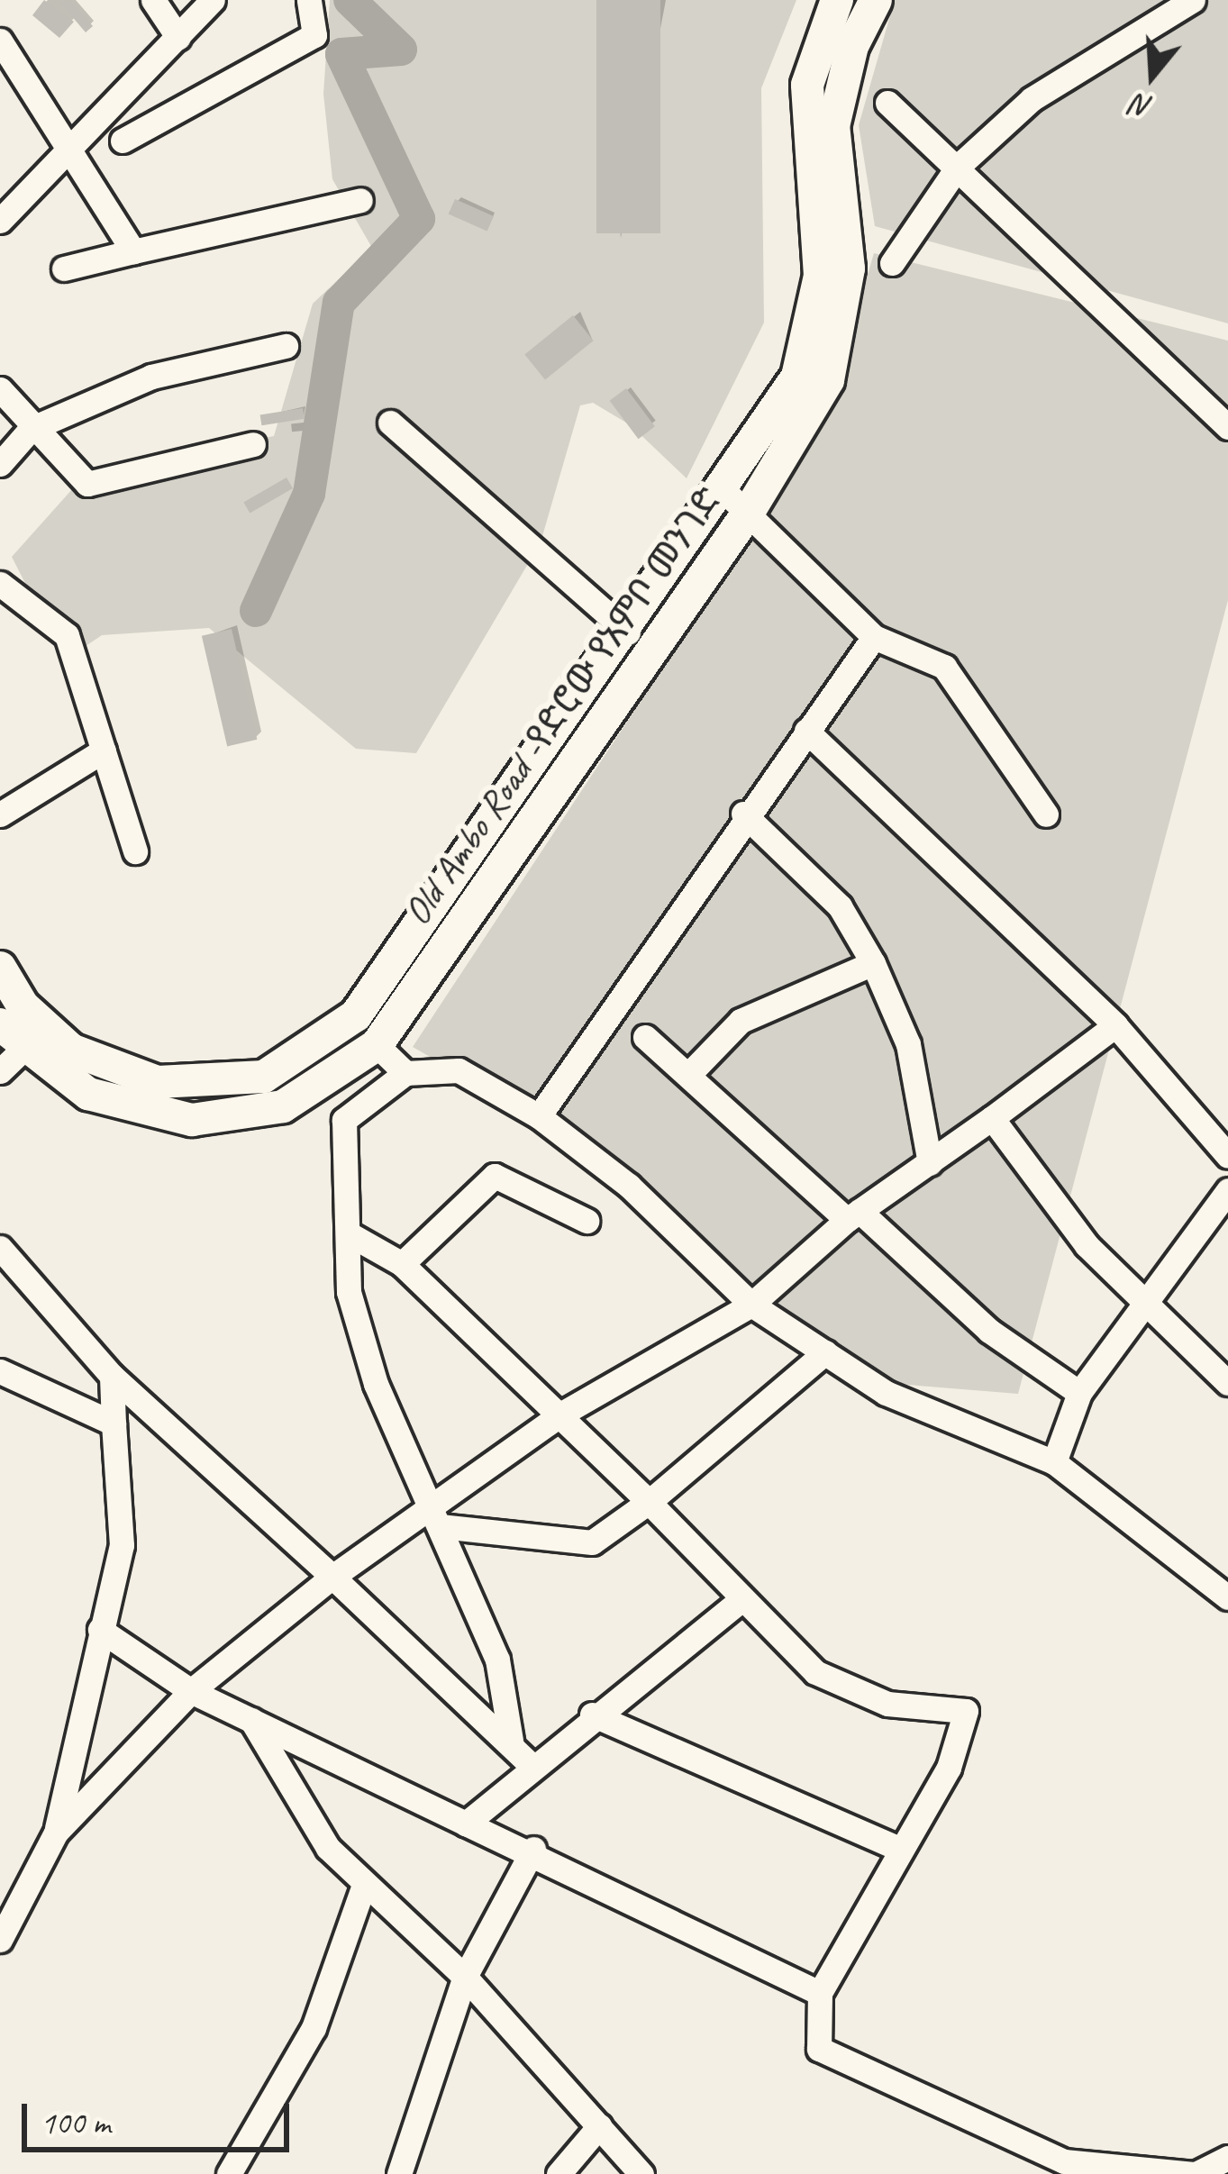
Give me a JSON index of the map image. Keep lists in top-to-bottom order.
{
  "streets": {
    "main road": ["Old Ambo Road -የድሮው የአምቦ መንገድ"]
  },
  "scale_bar": "100 m",
  "north": "bottom"
}
